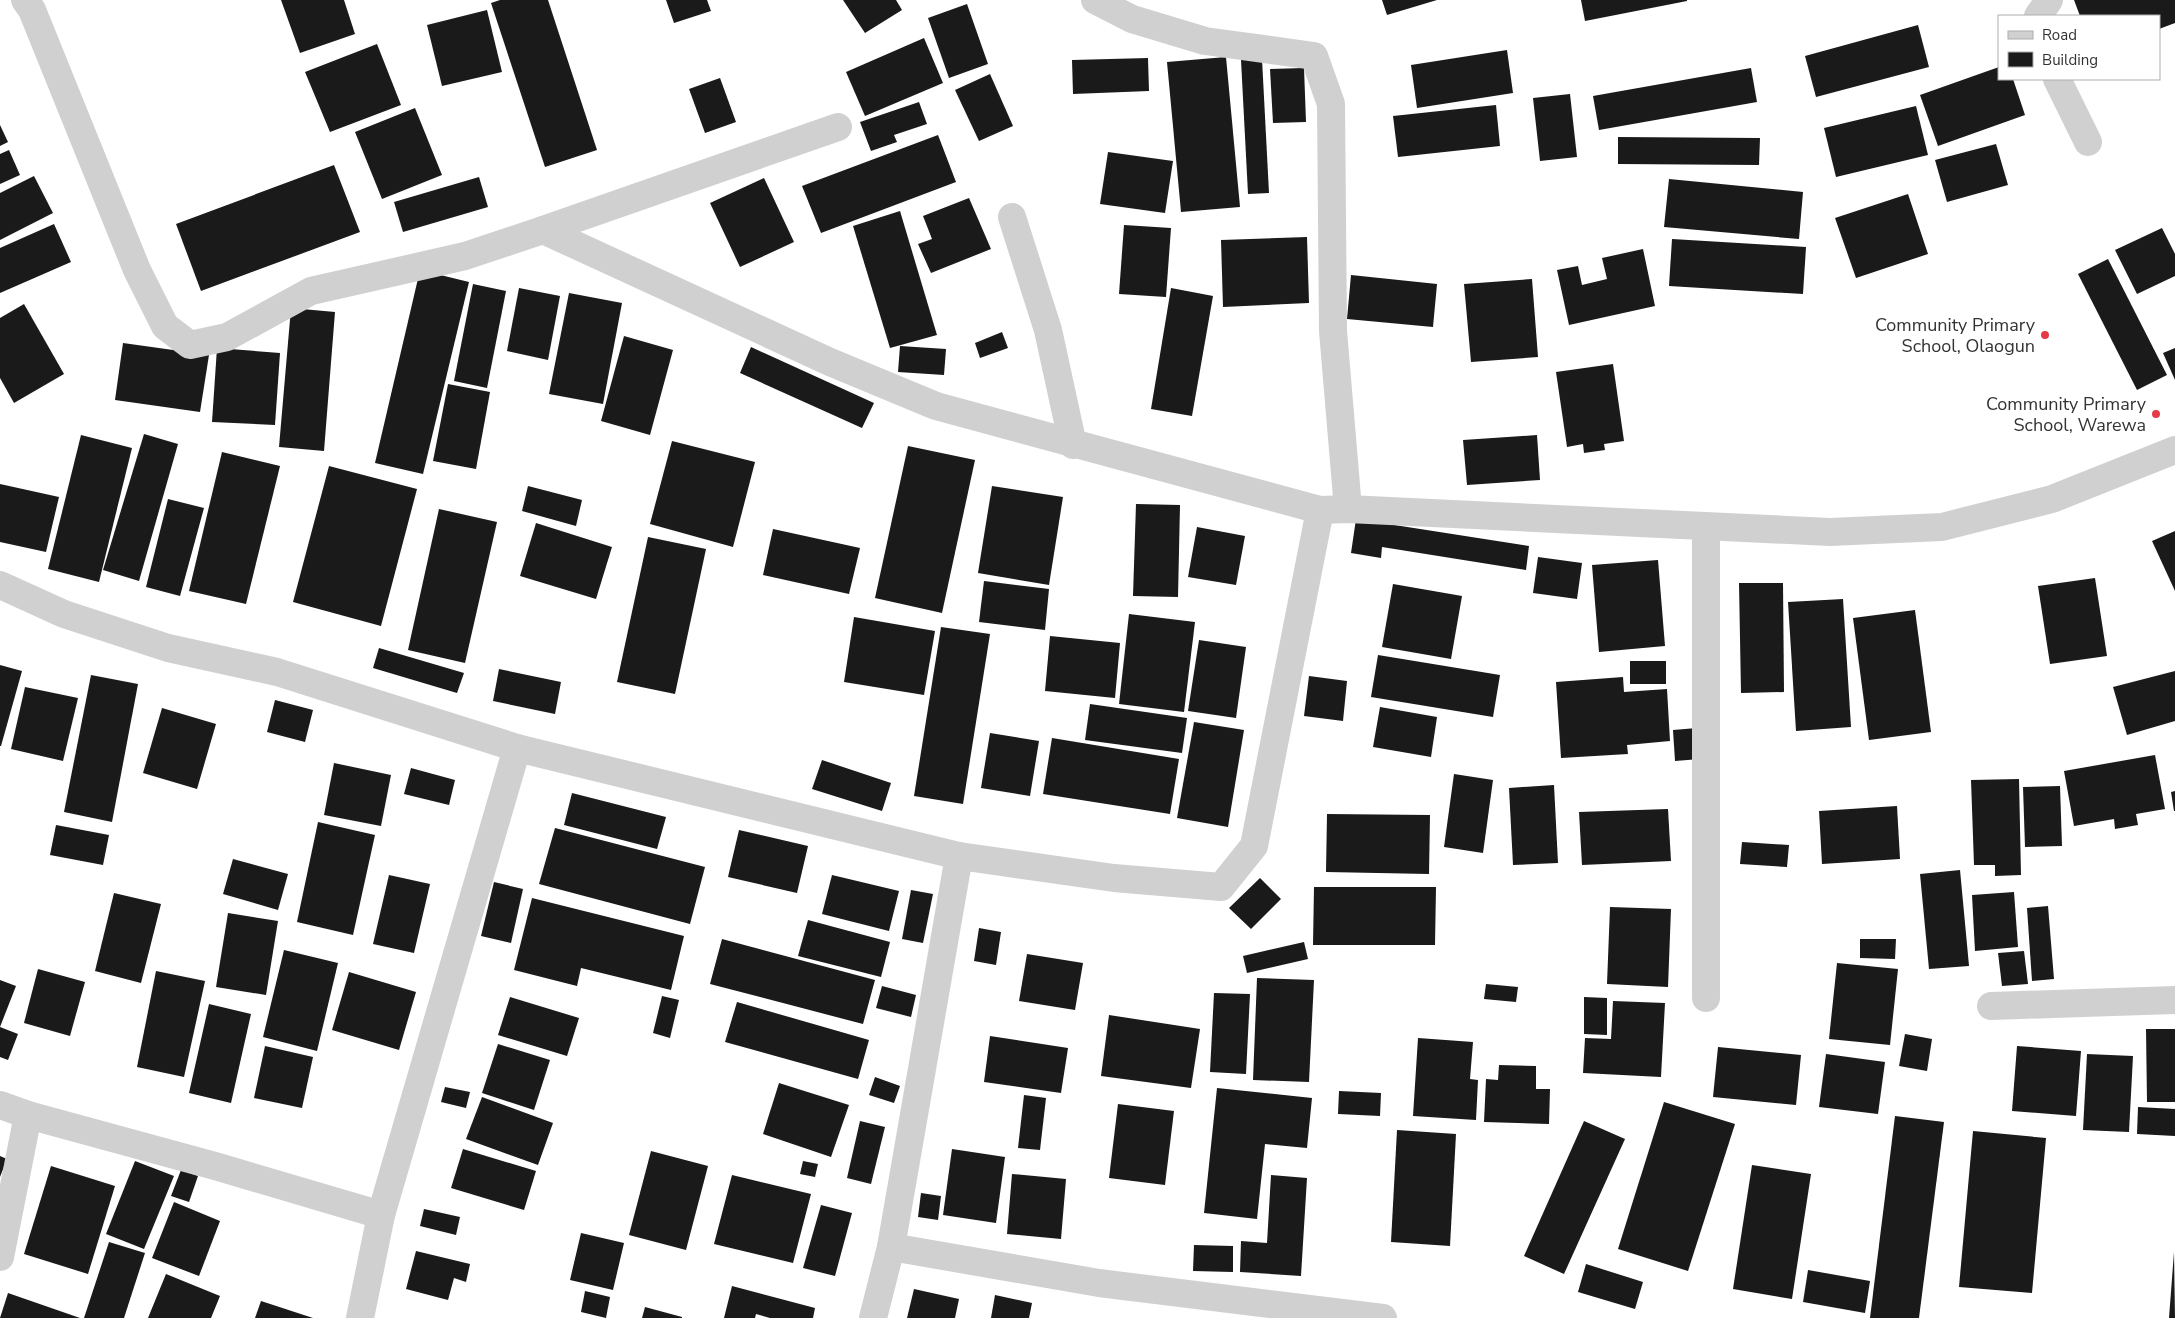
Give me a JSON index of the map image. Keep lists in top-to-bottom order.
{
  "places": ["Community Primary School, Olaogun", "Community Primary School, Warewa"],
  "legend": ["Road", "Building"]
}
